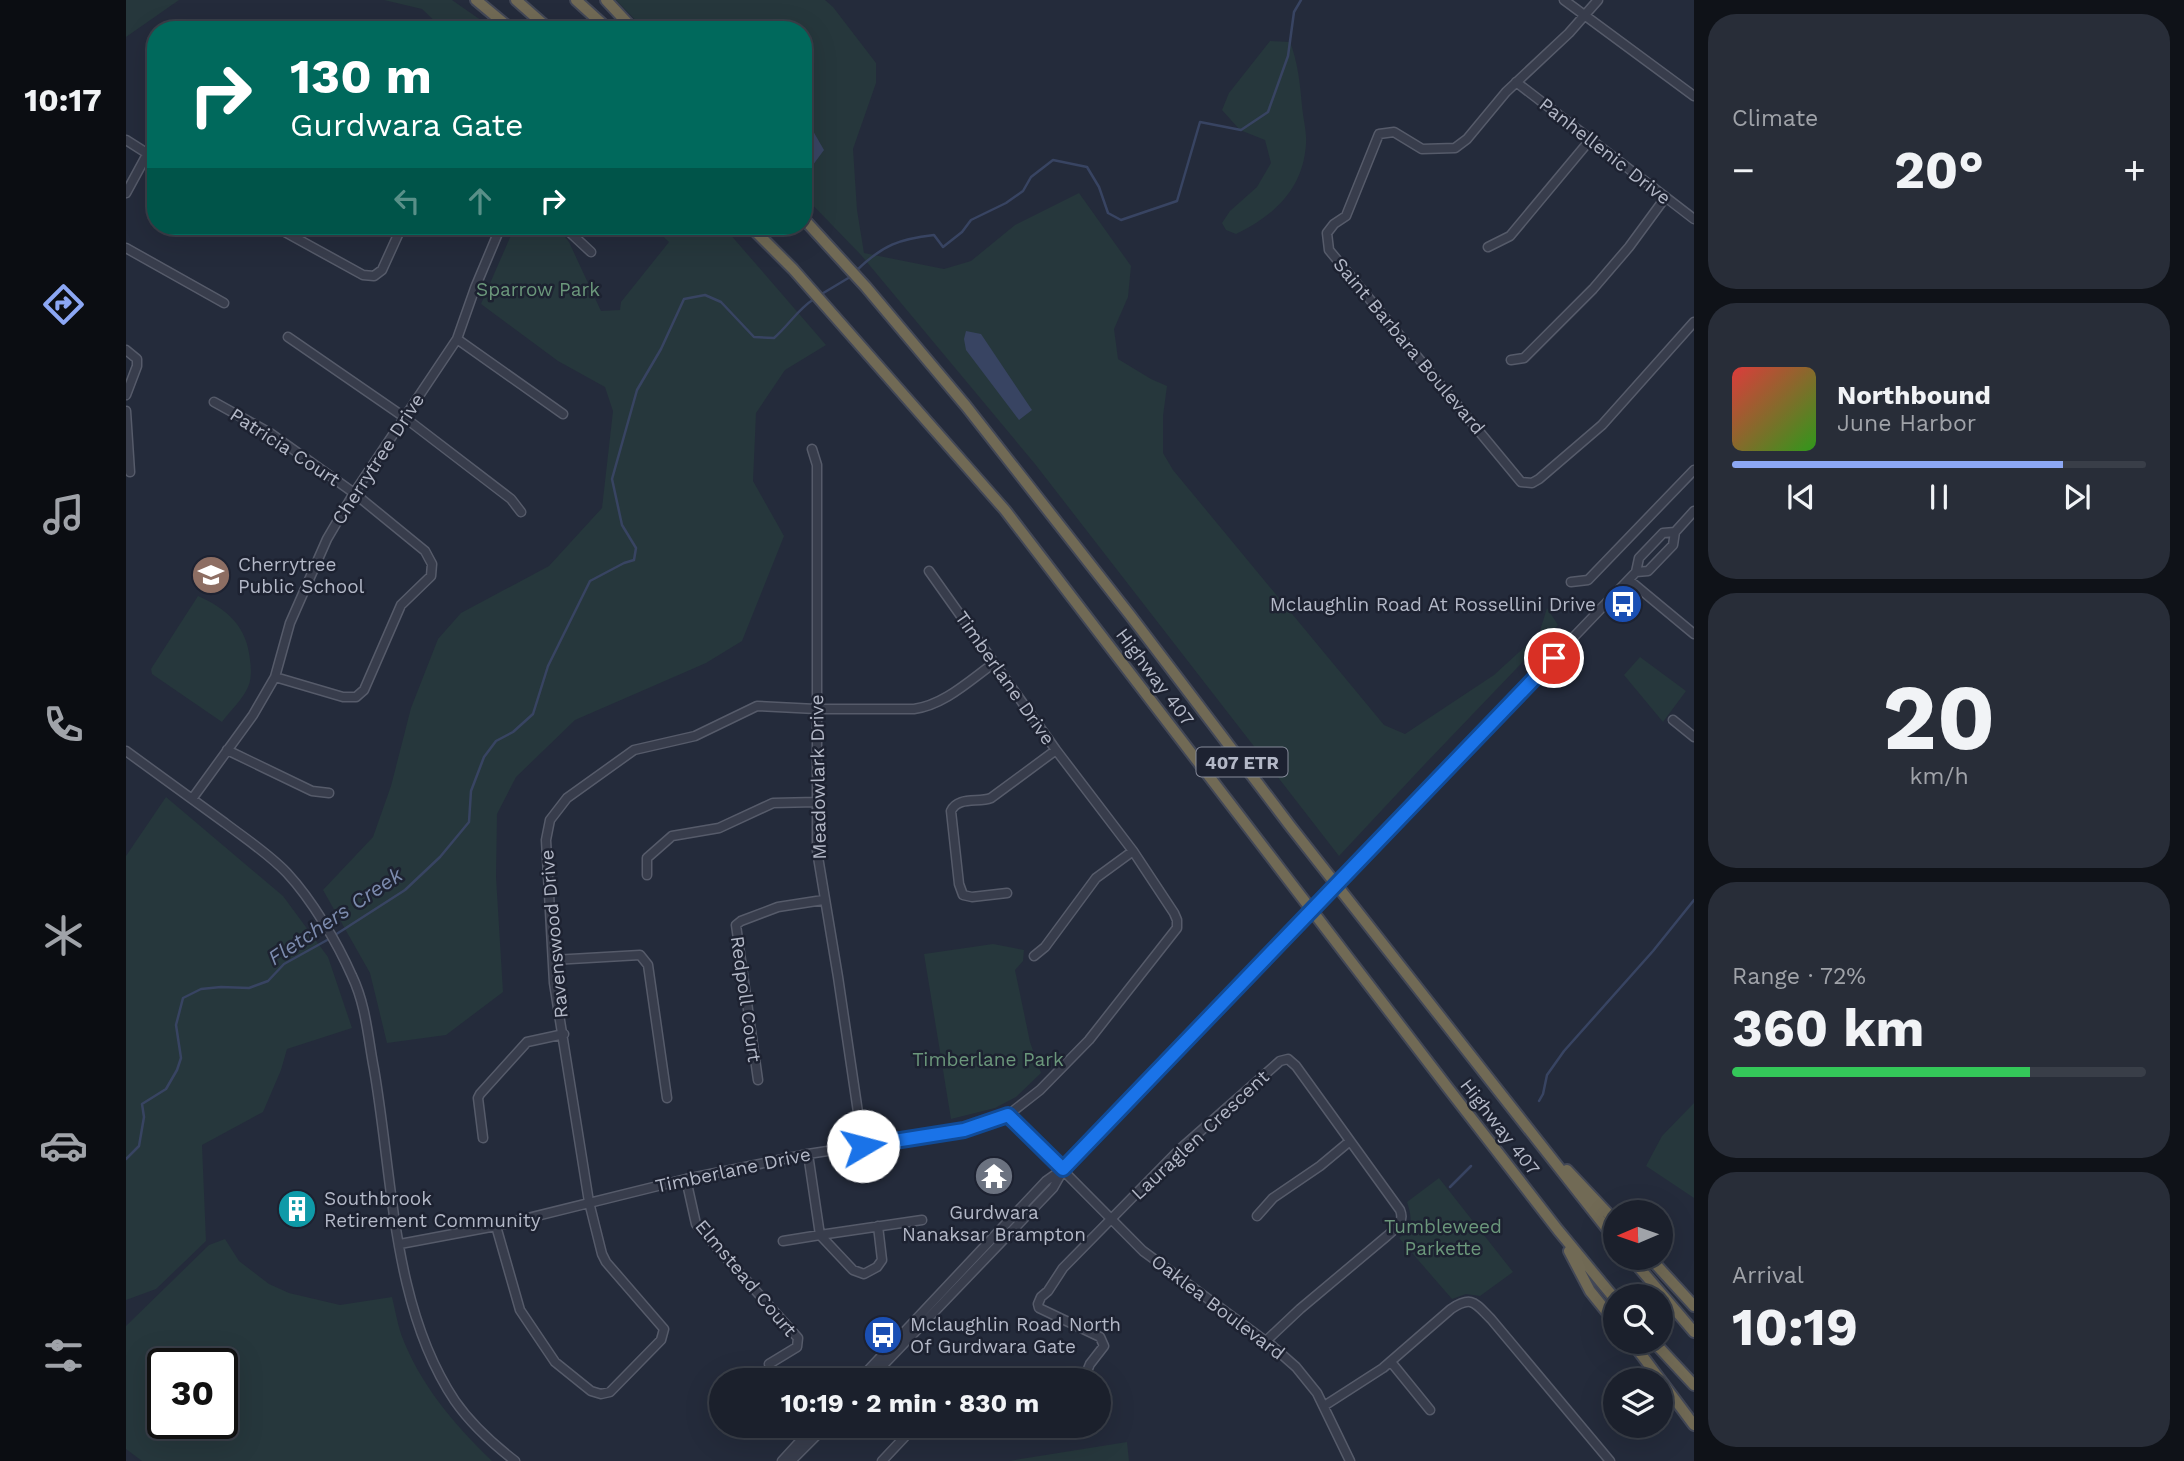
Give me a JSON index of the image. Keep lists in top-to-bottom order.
{
  "streets": {
    "highway": ["Highway 407", "407 ETR"],
    "street": [
      "Panhellenic Drive",
      "Saint Barbara Boulevard",
      "Patricia Court",
      "Cherrytree Drive",
      "Timberlane Drive",
      "Meadowlark Drive",
      "Ravenswood Drive",
      "Redpoll Court",
      "Lauraglen Crescent",
      "Elmstead Court",
      "Oaklea Boulevard"
    ]
  },
  "crossings": [
    ["Panhellenic Drive", "Saint Barbara Boulevard"],
    ["Patricia Court", "Cherrytree Drive"],
    ["Timberlane Drive", "Meadowlark Drive"],
    ["Timberlane Drive", "Ravenswood Drive"],
    ["Timberlane Drive", "Elmstead Court"],
    ["Timberlane Drive", "Oaklea Boulevard"],
    ["Meadowlark Drive", "Ravenswood Drive"],
    ["Meadowlark Drive", "Redpoll Court"],
    ["Lauraglen Crescent", "Oaklea Boulevard"]
  ],
  "water": ["Fletchers Creek"],
  "parks": ["Sparrow Park", "Timberlane Park", "Tumbleweed Parkette"],
  "places": {
    "school or university": ["Cherrytree Public School"],
    "bus stop": ["Mclaughlin Road At Rossellini Drive", "Mclaughlin Road North Of Gurdwara Gate"],
    "temple": ["Gurdwara Nanaksar Brampton"],
    "building": ["Southbrook Retirement Community"]
  },
  "north": "left",
  "page": {
    "tabs": "10:17",
    "tile": [
      "Climate",
      ["20", "km/h"],
      ["Range · 72%", "360 km"],
      ["Arrival", "10:19"]
    ],
    "turn": ["130 m", "Gurdwara Gate"],
    "heat": ["−", "20°", "+"],
    "song": ["Northbound", "June Harbor"],
    "limit": "30",
    "trip": "10:19 · 2 min · 830 m"
  }
}
